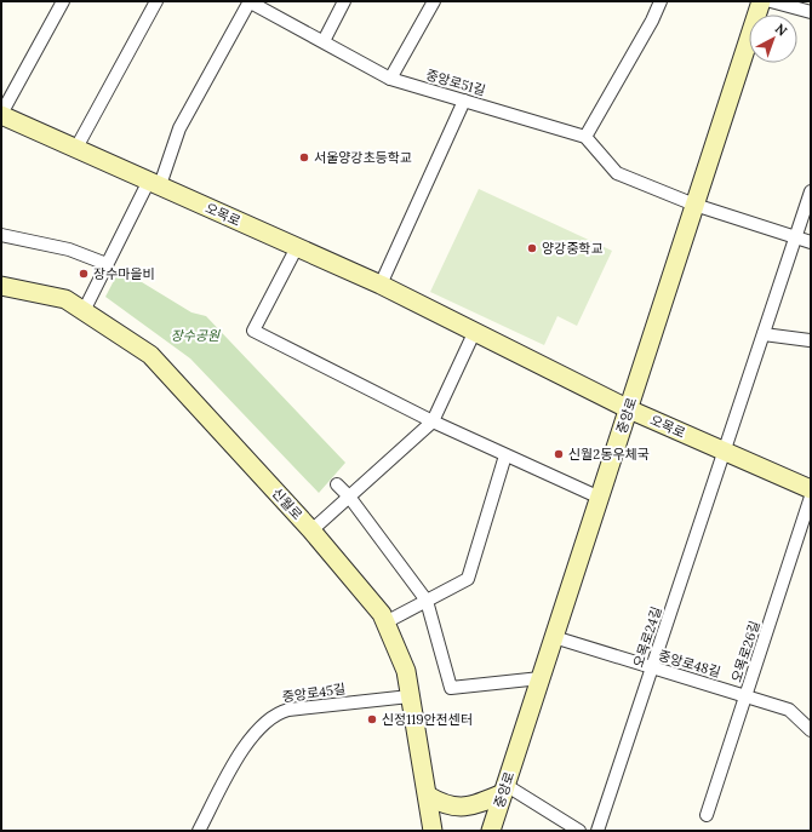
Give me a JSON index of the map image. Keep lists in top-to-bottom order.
{
  "streets": {
    "main road": ["오목로", "중앙로", "신월로"],
    "street": [
      "중앙로51길",
      "오목로24길",
      "오목로26길",
      "중앙로48길",
      "중앙로45길"
    ]
  },
  "crossings": [
    ["오목로", "중앙로"],
    ["오목로", "오목로24길"],
    ["중앙로", "중앙로48길"],
    ["신월로", "중앙로45길"],
    ["오목로24길", "중앙로48길"],
    ["오목로26길", "중앙로48길"]
  ],
  "parks": ["장수공원"],
  "places": [
    "서울양강초등학교",
    "양강중학교",
    "장수마을비",
    "신월2동우체국",
    "신정119안전센터"
  ],
  "north": "top right"
}
